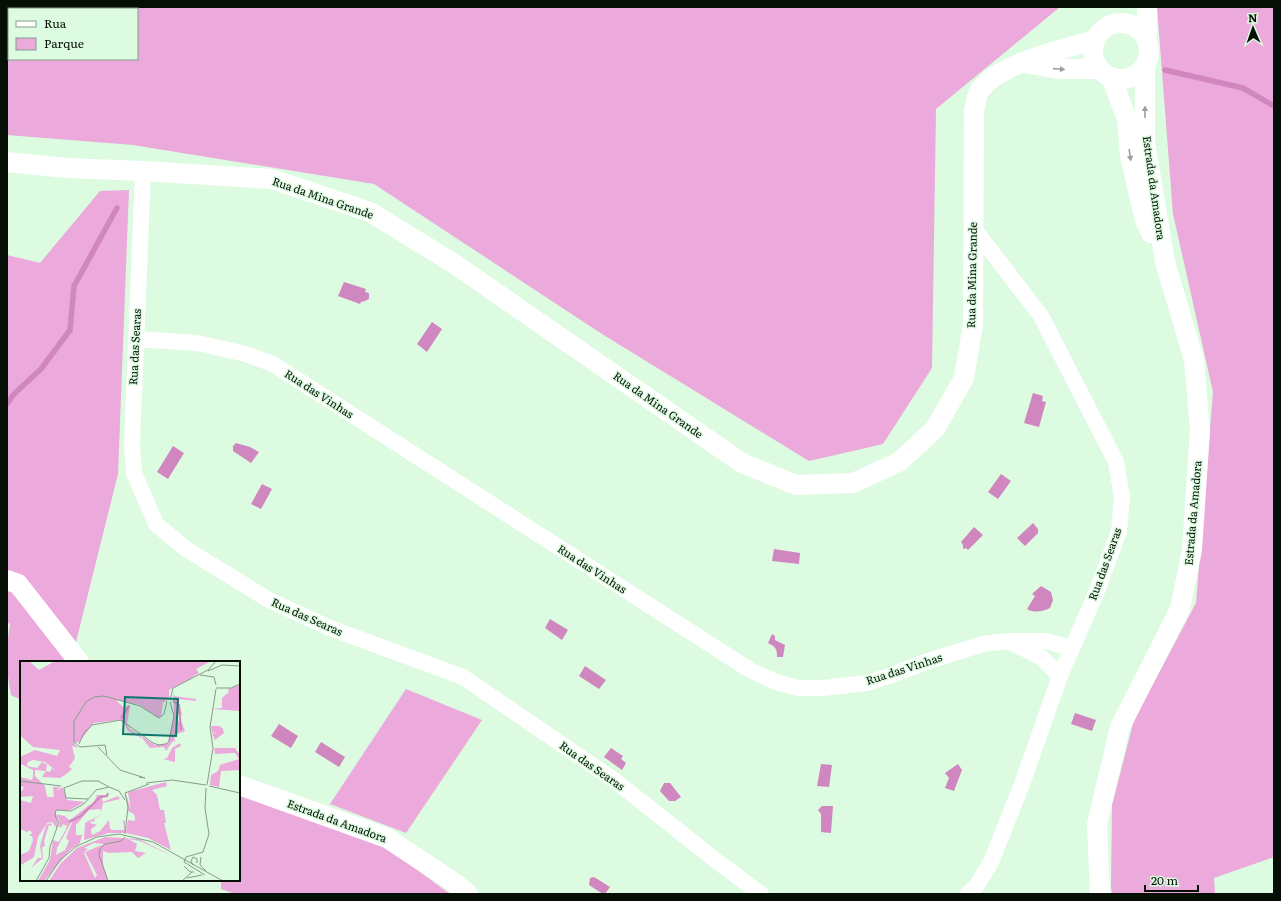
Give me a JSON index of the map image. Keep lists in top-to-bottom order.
{
  "streets": {
    "street": [
      "Estrada da Amadora",
      "Rua da Mina Grande",
      "Rua das Searas",
      "Rua das Vinhas"
    ]
  },
  "crossings": [
    ["Estrada da Amadora", "Rua da Mina Grande"],
    ["Rua da Mina Grande", "Rua das Searas"],
    ["Rua das Searas", "Rua das Vinhas"]
  ],
  "legend": ["Rua", "Parque"],
  "scale_bar": "20 m",
  "north": "top"
}
